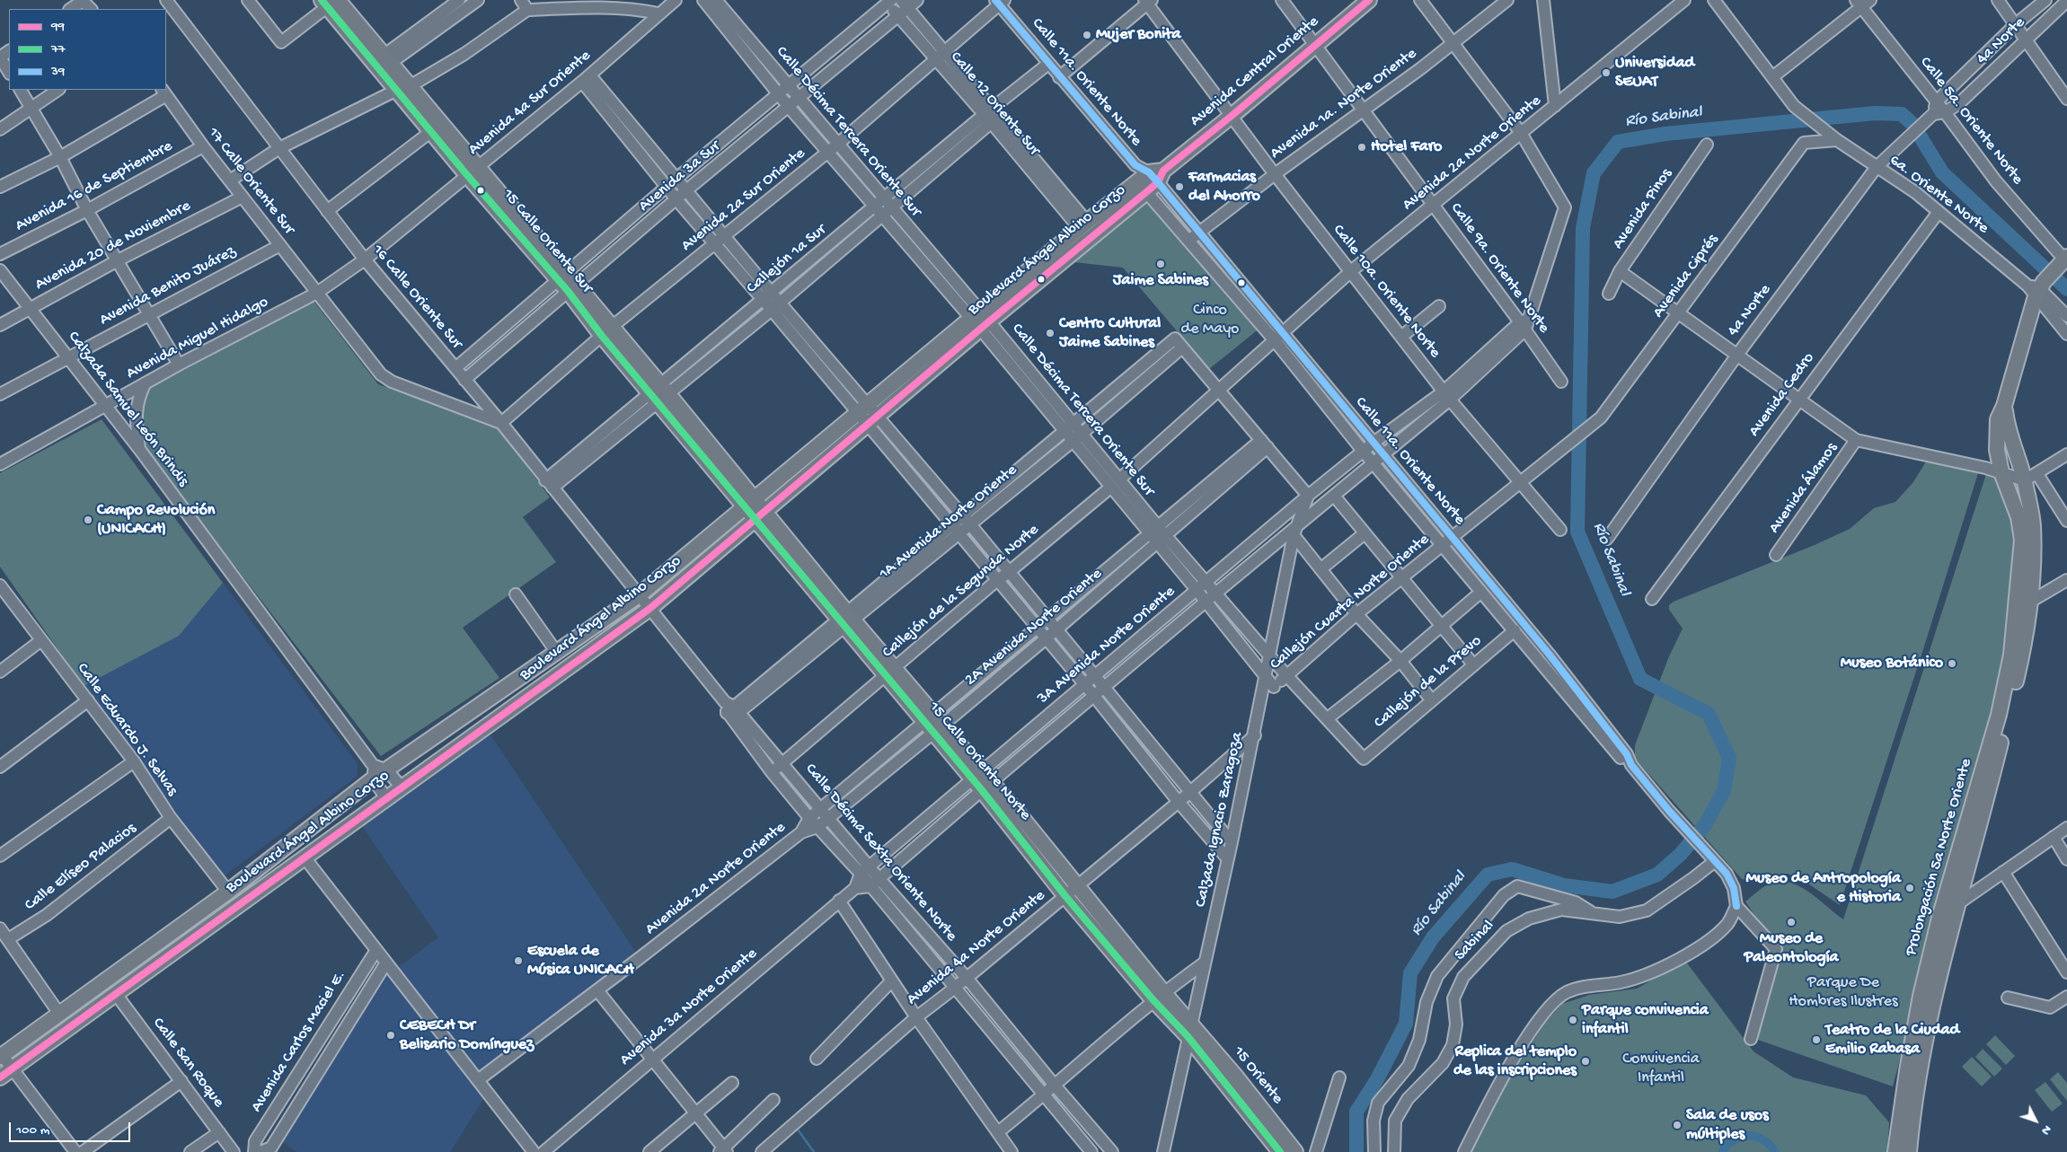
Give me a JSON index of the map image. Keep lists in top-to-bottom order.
{
  "streets": {
    "main road": [
      "Avenida Central Oriente",
      "15 Calle Oriente Sur",
      "Boulevard Ángel Albino Corzo",
      "15 Calle Oriente Norte",
      "Prolongación 5a Norte Oriente",
      "15 Oriente"
    ],
    "street": [
      "4a Norte",
      "Calle 11a. Oriente Norte",
      "Avenida 4a Sur Oriente",
      "Calle 12 Oriente Sur",
      "Avenida 1a. Norte Oriente",
      "Calle 5a. Oriente Norte",
      "Calle Décima Tercera Oriente Sur",
      "Avenida 2a Norte Oriente",
      "Avenida 3a Sur",
      "17 Calle Oriente Sur",
      "Avenida 16 de Septiembre",
      "6a. Oriente Norte",
      "Avenida 2a Sur Oriente",
      "Avenida Pinos",
      "Avenida 20 de Noviembre",
      "Callejón 1a Sur",
      "Calle 9a. Oriente Norte",
      "Avenida Ciprés",
      "Avenida Benito Juárez",
      "Calle 10a. Oriente Norte",
      "16 Calle Oriente Sur",
      "Avenida Miguel Hidalgo",
      "Avenida Cedro",
      "Calzada Samuel León Brindis",
      "Avenida Álamos",
      "1A Avenida Norte Oriente",
      "Callejón de la Segunda Norte",
      "Callejón Cuarta Norte Oriente",
      "2A Avenida Norte Oriente",
      "3A Avenida Norte Oriente",
      "Callejón de la Prevo",
      "Calle Eduardo J. Selvas",
      "Calzada Ignacio Zaragoza",
      "Calle Décima Sexta Oriente Norte",
      "Calle Elíseo Palacios",
      "Sabinal",
      "Avenida 4a Norte Oriente",
      "Avenida 3a Norte Oriente",
      "Avenida Carlos Maciel E.",
      "Calle San Roque"
    ]
  },
  "crossings": [
    ["4a Norte", "Calle 5a. Oriente Norte"],
    ["4a Norte", "6a. Oriente Norte"],
    ["Avenida Central Oriente", "Calle 11a. Oriente Norte"],
    ["Avenida Central Oriente", "Boulevard Ángel Albino Corzo"],
    ["Avenida Central Oriente", "Calle 9a. Oriente Norte"],
    ["Avenida Central Oriente", "Calle 10a. Oriente Norte"],
    ["Calle 11a. Oriente Norte", "Avenida 1a. Norte Oriente"],
    ["Calle 11a. Oriente Norte", "Avenida 2a Norte Oriente"],
    ["Calle 11a. Oriente Norte", "Avenida 2a Sur Oriente"],
    ["Calle 11a. Oriente Norte", "Boulevard Ángel Albino Corzo"],
    ["Calle 11a. Oriente Norte", "Callejón 1a Sur"],
    ["Calle 11a. Oriente Norte", "Callejón Cuarta Norte Oriente"],
    ["Calle 11a. Oriente Norte", "3A Avenida Norte Oriente"],
    ["Calle 11a. Oriente Norte", "Callejón de la Prevo"],
    ["Calle 11a. Oriente Norte", "Sabinal"],
    ["Avenida 4a Sur Oriente", "17 Calle Oriente Sur"],
    ["Avenida 4a Sur Oriente", "15 Calle Oriente Sur"],
    ["Avenida 4a Sur Oriente", "16 Calle Oriente Sur"],
    ["Avenida 4a Sur Oriente", "Avenida Miguel Hidalgo"],
    ["Calle 12 Oriente Sur", "Avenida 3a Sur"],
    ["Calle 12 Oriente Sur", "Avenida 2a Sur Oriente"],
    ["Calle 12 Oriente Sur", "Boulevard Ángel Albino Corzo"],
    ["Calle 12 Oriente Sur", "Callejón 1a Sur"],
    ["Avenida 1a. Norte Oriente", "Calle 9a. Oriente Norte"],
    ["Avenida 1a. Norte Oriente", "Calle 10a. Oriente Norte"],
    ["Calle Décima Tercera Oriente Sur", "Avenida 3a Sur"],
    ["Calle Décima Tercera Oriente Sur", "Avenida 2a Sur Oriente"],
    ["Calle Décima Tercera Oriente Sur", "Boulevard Ángel Albino Corzo"],
    ["Calle Décima Tercera Oriente Sur", "Callejón 1a Sur"],
    ["Calle Décima Tercera Oriente Sur", "1A Avenida Norte Oriente"],
    ["Calle Décima Tercera Oriente Sur", "Callejón de la Segunda Norte"],
    ["Calle Décima Tercera Oriente Sur", "Callejón Cuarta Norte Oriente"],
    ["Calle Décima Tercera Oriente Sur", "2A Avenida Norte Oriente"],
    ["Calle Décima Tercera Oriente Sur", "3A Avenida Norte Oriente"],
    ["Calle Décima Tercera Oriente Sur", "Callejón de la Prevo"],
    ["Calle Décima Tercera Oriente Sur", "Calzada Ignacio Zaragoza"],
    ["Avenida 2a Norte Oriente", "Calle 9a. Oriente Norte"],
    ["Avenida 2a Norte Oriente", "Calle 10a. Oriente Norte"],
    ["Avenida 2a Norte Oriente", "2A Avenida Norte Oriente"],
    ["Avenida 2a Norte Oriente", "Calle Décima Sexta Oriente Norte"],
    ["Avenida 3a Sur", "15 Calle Oriente Sur"],
    ["Avenida 3a Sur", "16 Calle Oriente Sur"],
    ["17 Calle Oriente Sur", "Avenida 16 de Septiembre"],
    ["17 Calle Oriente Sur", "Avenida 2a Sur Oriente"],
    ["17 Calle Oriente Sur", "Avenida 20 de Noviembre"],
    ["17 Calle Oriente Sur", "Avenida Benito Juárez"],
    ["17 Calle Oriente Sur", "16 Calle Oriente Sur"],
    ["17 Calle Oriente Sur", "Avenida Miguel Hidalgo"],
    ["6a. Oriente Norte", "Avenida Ciprés"],
    ["6a. Oriente Norte", "Avenida Cedro"],
    ["Avenida 2a Sur Oriente", "15 Calle Oriente Sur"],
    ["Avenida 2a Sur Oriente", "16 Calle Oriente Sur"],
    ["15 Calle Oriente Sur", "Boulevard Ángel Albino Corzo"],
    ["15 Calle Oriente Sur", "Callejón 1a Sur"],
    ["15 Calle Oriente Sur", "15 Calle Oriente Norte"],
    ["Avenida 20 de Noviembre", "Calzada Samuel León Brindis"],
    ["Boulevard Ángel Albino Corzo", "16 Calle Oriente Sur"],
    ["Boulevard Ángel Albino Corzo", "Calzada Samuel León Brindis"],
    ["Boulevard Ángel Albino Corzo", "Calle Eduardo J. Selvas"],
    ["Boulevard Ángel Albino Corzo", "15 Calle Oriente Norte"],
    ["Boulevard Ángel Albino Corzo", "Calle Décima Sexta Oriente Norte"],
    ["Boulevard Ángel Albino Corzo", "Calle San Roque"],
    ["Callejón 1a Sur", "16 Calle Oriente Sur"],
    ["Avenida Ciprés", "Callejón Cuarta Norte Oriente"],
    ["Avenida Benito Juárez", "Calzada Samuel León Brindis"],
    ["Calle 10a. Oriente Norte", "Callejón Cuarta Norte Oriente"],
    ["Calle 10a. Oriente Norte", "3A Avenida Norte Oriente"],
    ["16 Calle Oriente Sur", "Calle Décima Sexta Oriente Norte"],
    ["Avenida Miguel Hidalgo", "Calzada Samuel León Brindis"],
    ["1A Avenida Norte Oriente", "15 Calle Oriente Norte"],
    ["1A Avenida Norte Oriente", "Calle Décima Sexta Oriente Norte"],
    ["Callejón de la Segunda Norte", "15 Calle Oriente Norte"],
    ["Callejón de la Segunda Norte", "Calle Décima Sexta Oriente Norte"],
    ["Callejón Cuarta Norte Oriente", "Calzada Ignacio Zaragoza"],
    ["2A Avenida Norte Oriente", "15 Calle Oriente Norte"],
    ["2A Avenida Norte Oriente", "Calle Décima Sexta Oriente Norte"],
    ["3A Avenida Norte Oriente", "15 Calle Oriente Norte"],
    ["3A Avenida Norte Oriente", "Calzada Ignacio Zaragoza"],
    ["3A Avenida Norte Oriente", "Calle Décima Sexta Oriente Norte"],
    ["Calle Eduardo J. Selvas", "Calle Elíseo Palacios"],
    ["15 Calle Oriente Norte", "Calzada Ignacio Zaragoza"],
    ["15 Calle Oriente Norte", "Avenida 4a Norte Oriente"],
    ["15 Calle Oriente Norte", "15 Oriente"],
    ["Calzada Ignacio Zaragoza", "Avenida 4a Norte Oriente"],
    ["Calzada Ignacio Zaragoza", "15 Oriente"],
    ["Calle Décima Sexta Oriente Norte", "Avenida 4a Norte Oriente"]
  ],
  "water": ["Río Sabinal"],
  "parks": ["Cinco de Mayo", "Parque De Hombres Ilustres", "Convivencia Infantil"],
  "places": [
    "Mujer Bonita",
    "Universidad SEUAT",
    "Hotel Faro",
    "Farmacias del Ahorro",
    "Jaime Sabines",
    "Centro Cultural Jaime Sabines",
    "Campo Revolución (UNICACH)",
    "Museo Botánico",
    "Museo de Antropología e Historia",
    "Museo de Paleontología",
    "Escuela de Música UNICACH",
    "Parque convivencia infantil",
    "CEBECH Dr Belisario Domínguez",
    "Teatro de la Ciudad Emilio Rabasa",
    "Replica del templo de las inscripciones",
    "Sala de usos múltiples"
  ],
  "lines": ["transit line 99", "transit line 77", "transit line 39"],
  "legend": ["99", "77", "39"],
  "scale_bar": "100 m",
  "north": "bottom right"
}
